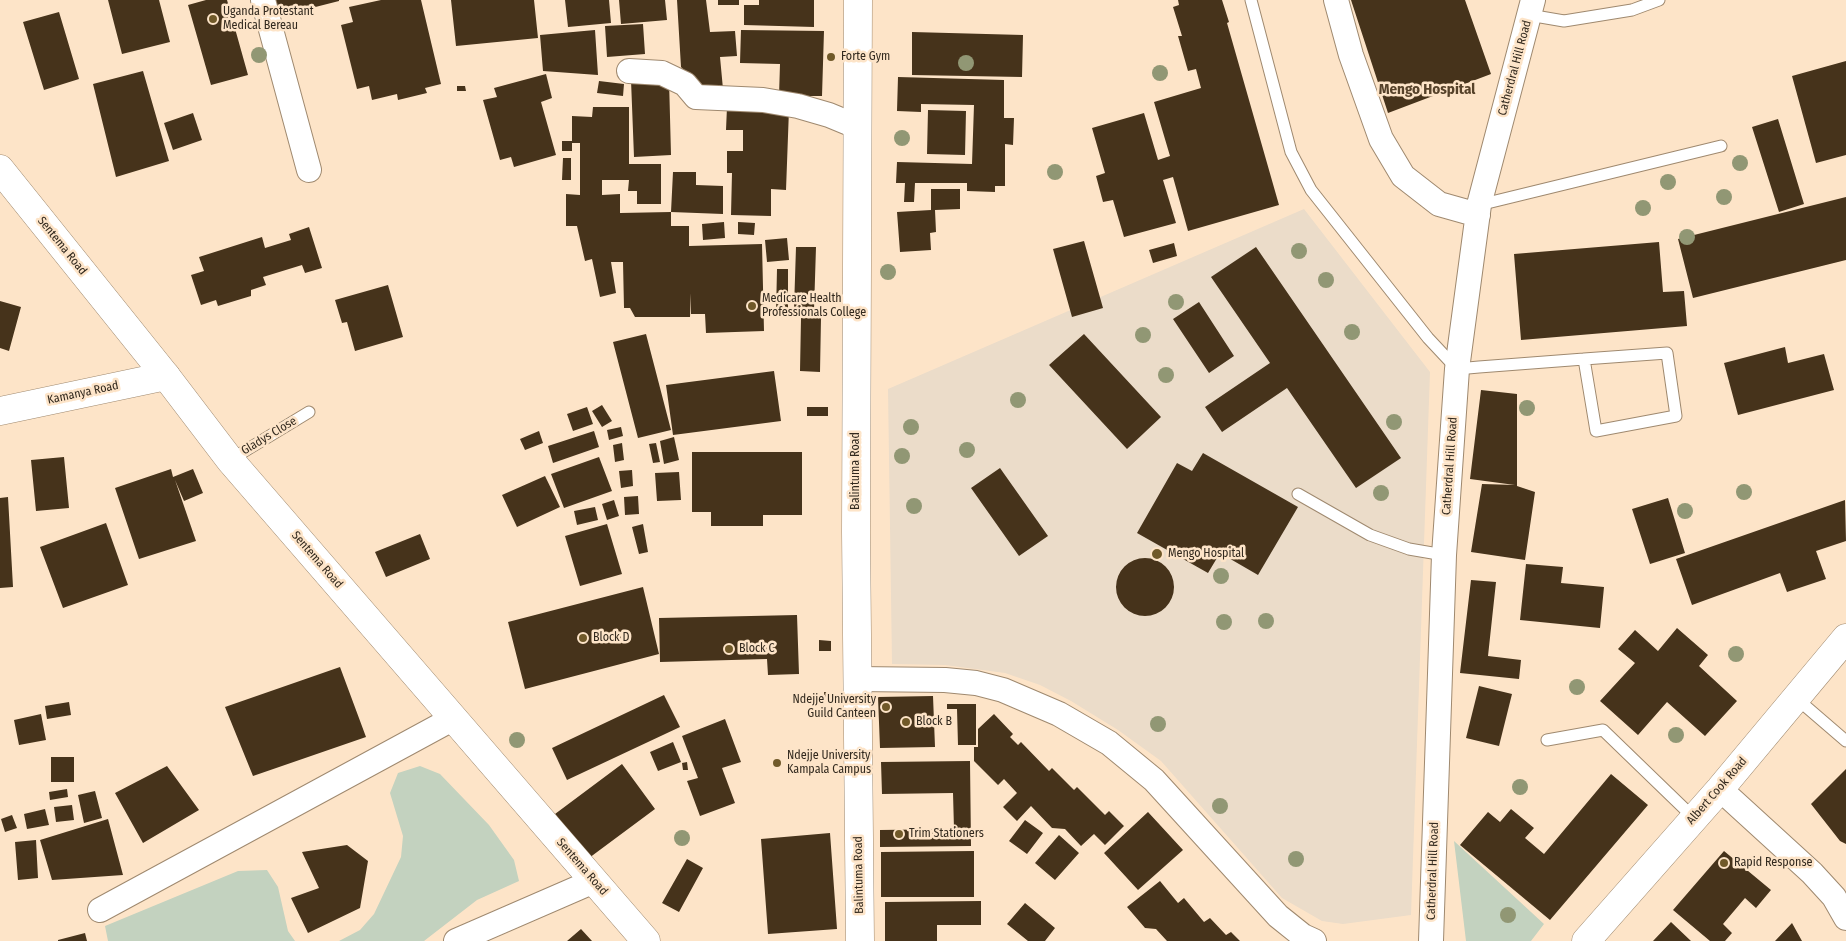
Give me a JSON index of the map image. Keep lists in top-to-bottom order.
{
  "streets": {
    "main road": [
      "Sentema Road",
      "Kamanya Road",
      "Balintuma Road",
      "Albert Cook Road"
    ],
    "street": ["Catherdral Hill Road"],
    "lane": ["Gladys Close"]
  },
  "crossings": [
    ["Sentema Road", "Kamanya Road"],
    ["Sentema Road", "Gladys Close"]
  ],
  "districts": ["Mengo Hospital"],
  "places": [
    "Uganda Protestant Medical Bereau",
    "Forte Gym",
    "Medicare Health Professionals College",
    "Mengo Hospital",
    "Block D",
    "Block C",
    "Ndejje University Guild Canteen",
    "Block B",
    "Ndejje University Kampala Campus",
    "Trim Stationers",
    "Rapid Response"
  ]
}
